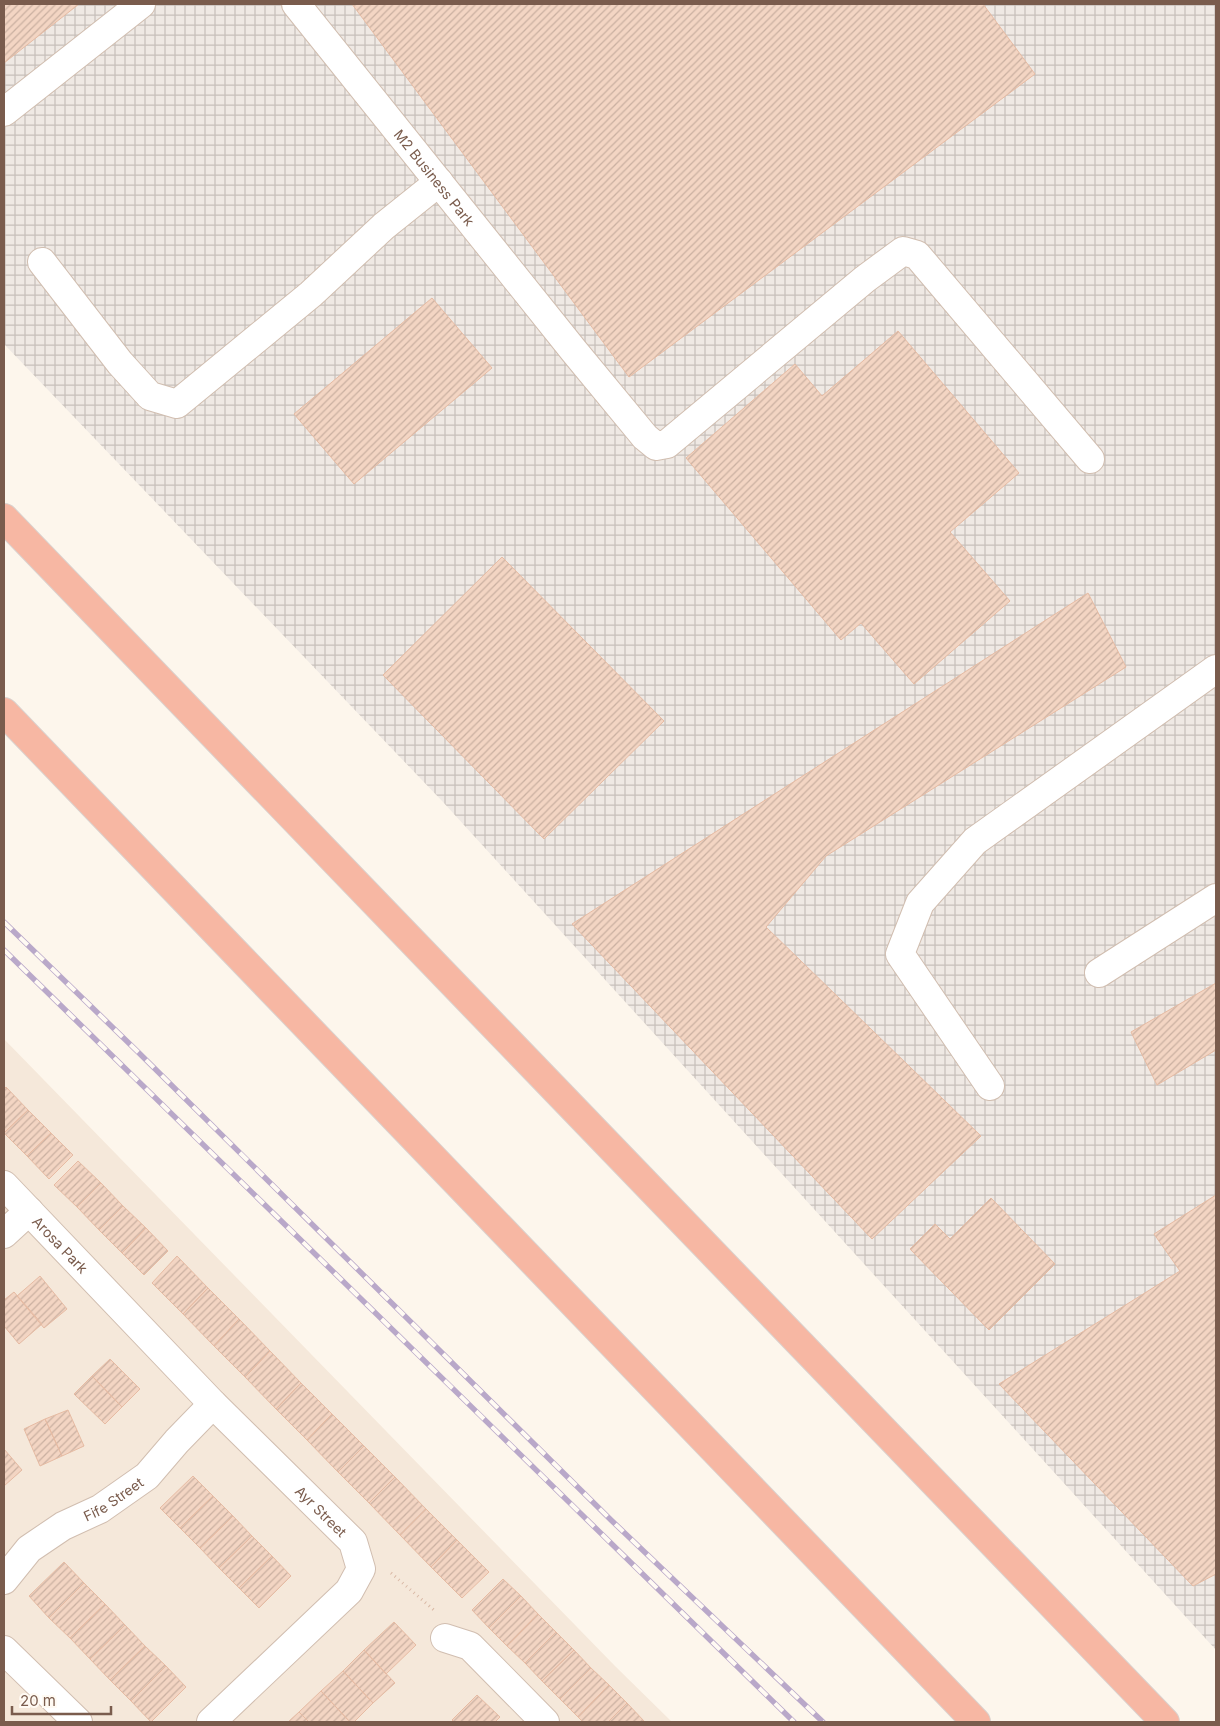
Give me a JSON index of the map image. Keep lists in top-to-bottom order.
{
  "streets": {
    "street": [
      "M2 Business Park",
      "Arosa Park",
      "Fife Street",
      "Ayr Street"
    ]
  },
  "crossings": [
    ["Arosa Park", "Ayr Street"],
    ["Fife Street", "Ayr Street"]
  ],
  "scale_bar": "20 m"
}
